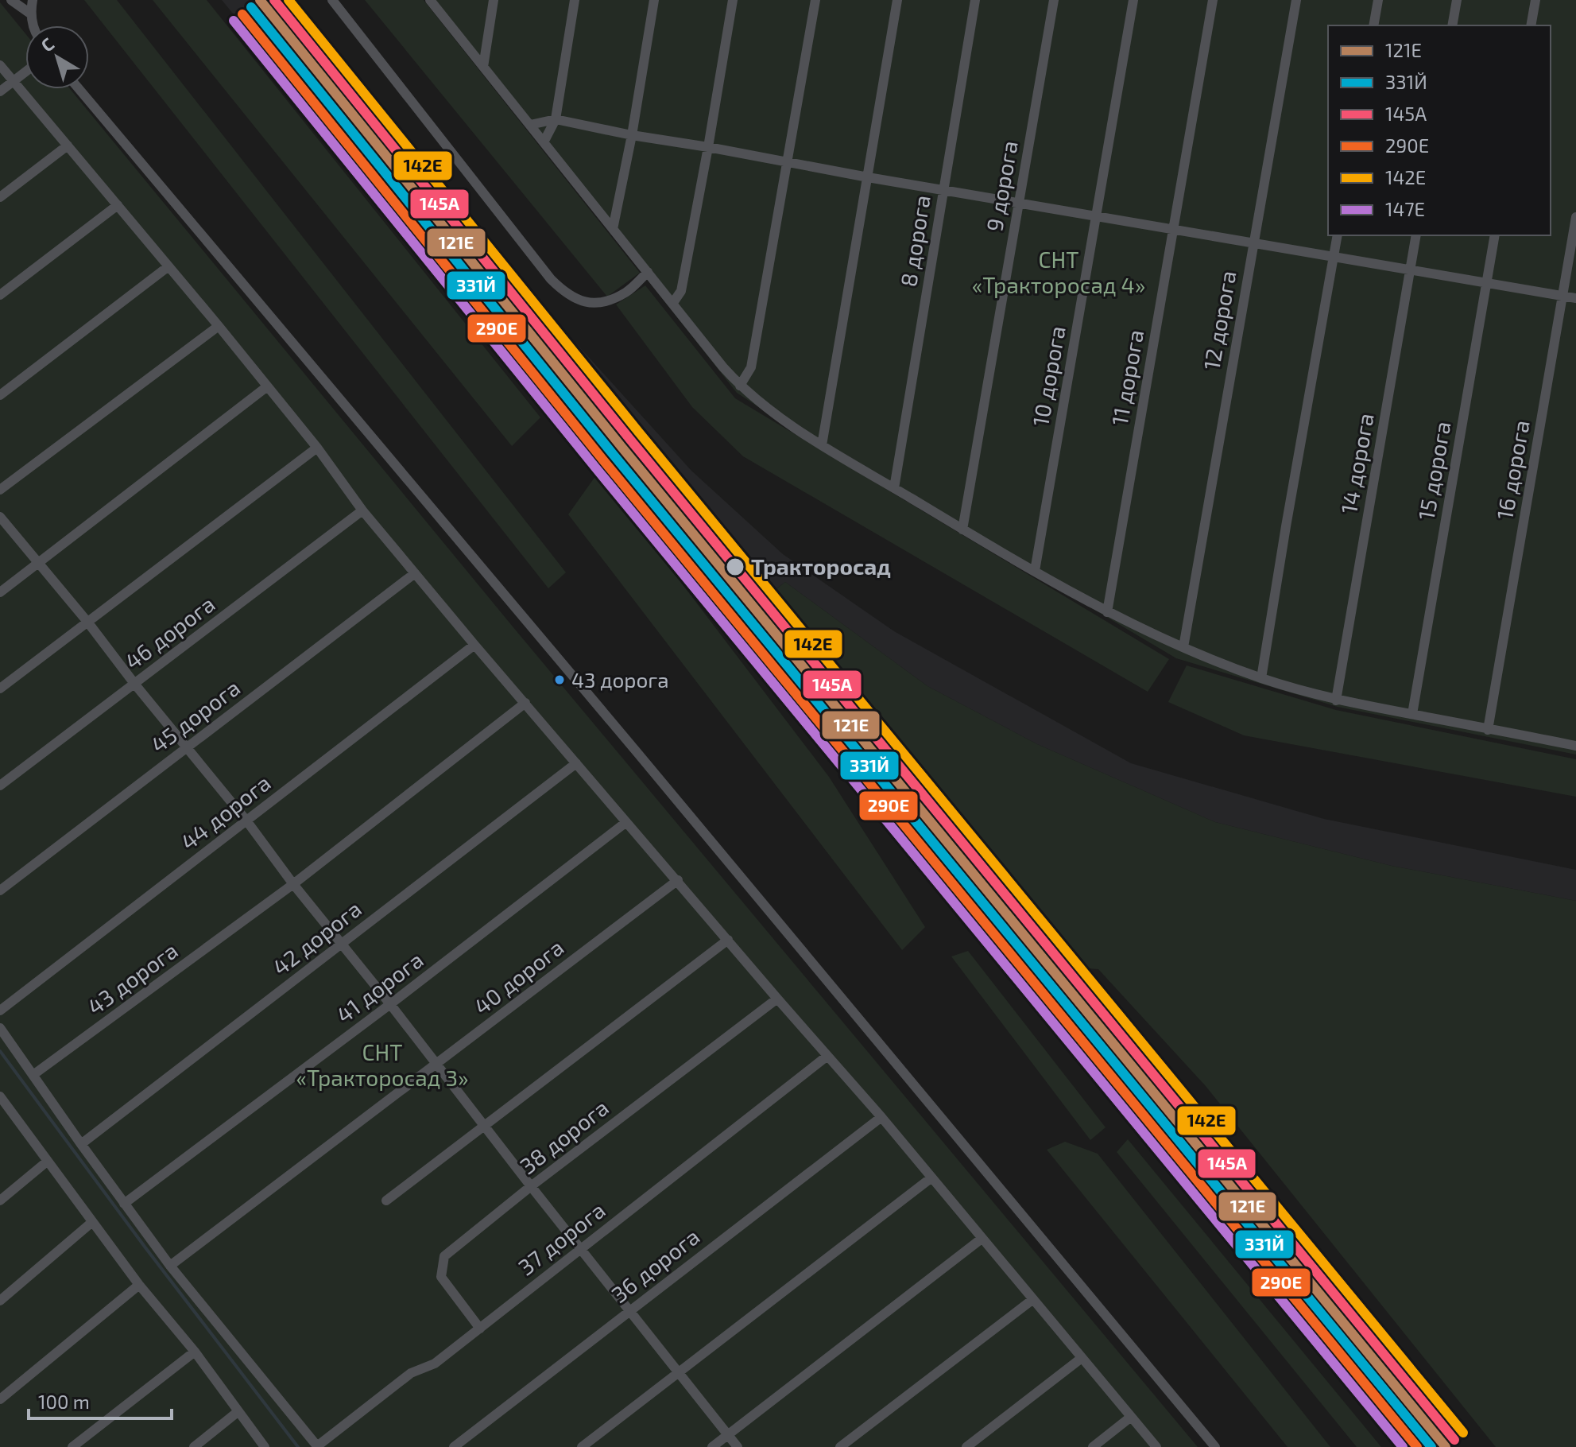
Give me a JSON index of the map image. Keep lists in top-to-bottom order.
{
  "streets": {
    "street": [
      "9 дорога",
      "8 дорога",
      "12 дорога",
      "10 дорога",
      "11 дорога",
      "14 дорога",
      "16 дорога",
      "15 дорога",
      "46 дорога",
      "45 дорога",
      "44 дорога",
      "42 дорога",
      "40 дорога",
      "43 дорога",
      "41 дорога",
      "38 дорога",
      "37 дорога",
      "36 дорога"
    ]
  },
  "crossings": [
    ["38 дорога", "37 дорога"]
  ],
  "parks": ["СНТ «Тракторосад 4»", "СНТ «Тракторосад 3»"],
  "places": ["Тракторосад", "43 дорога"],
  "lines": [
    "transit line 121Е",
    "transit line 145А",
    "transit line 142Е",
    "transit line 331Й",
    "transit line 290Е",
    "transit line 147Е"
  ],
  "legend": [
    "121Е",
    "331Й",
    "145А",
    "290Е",
    "142Е",
    "147Е"
  ],
  "scale_bar": "100 m",
  "north": "top left"
}
